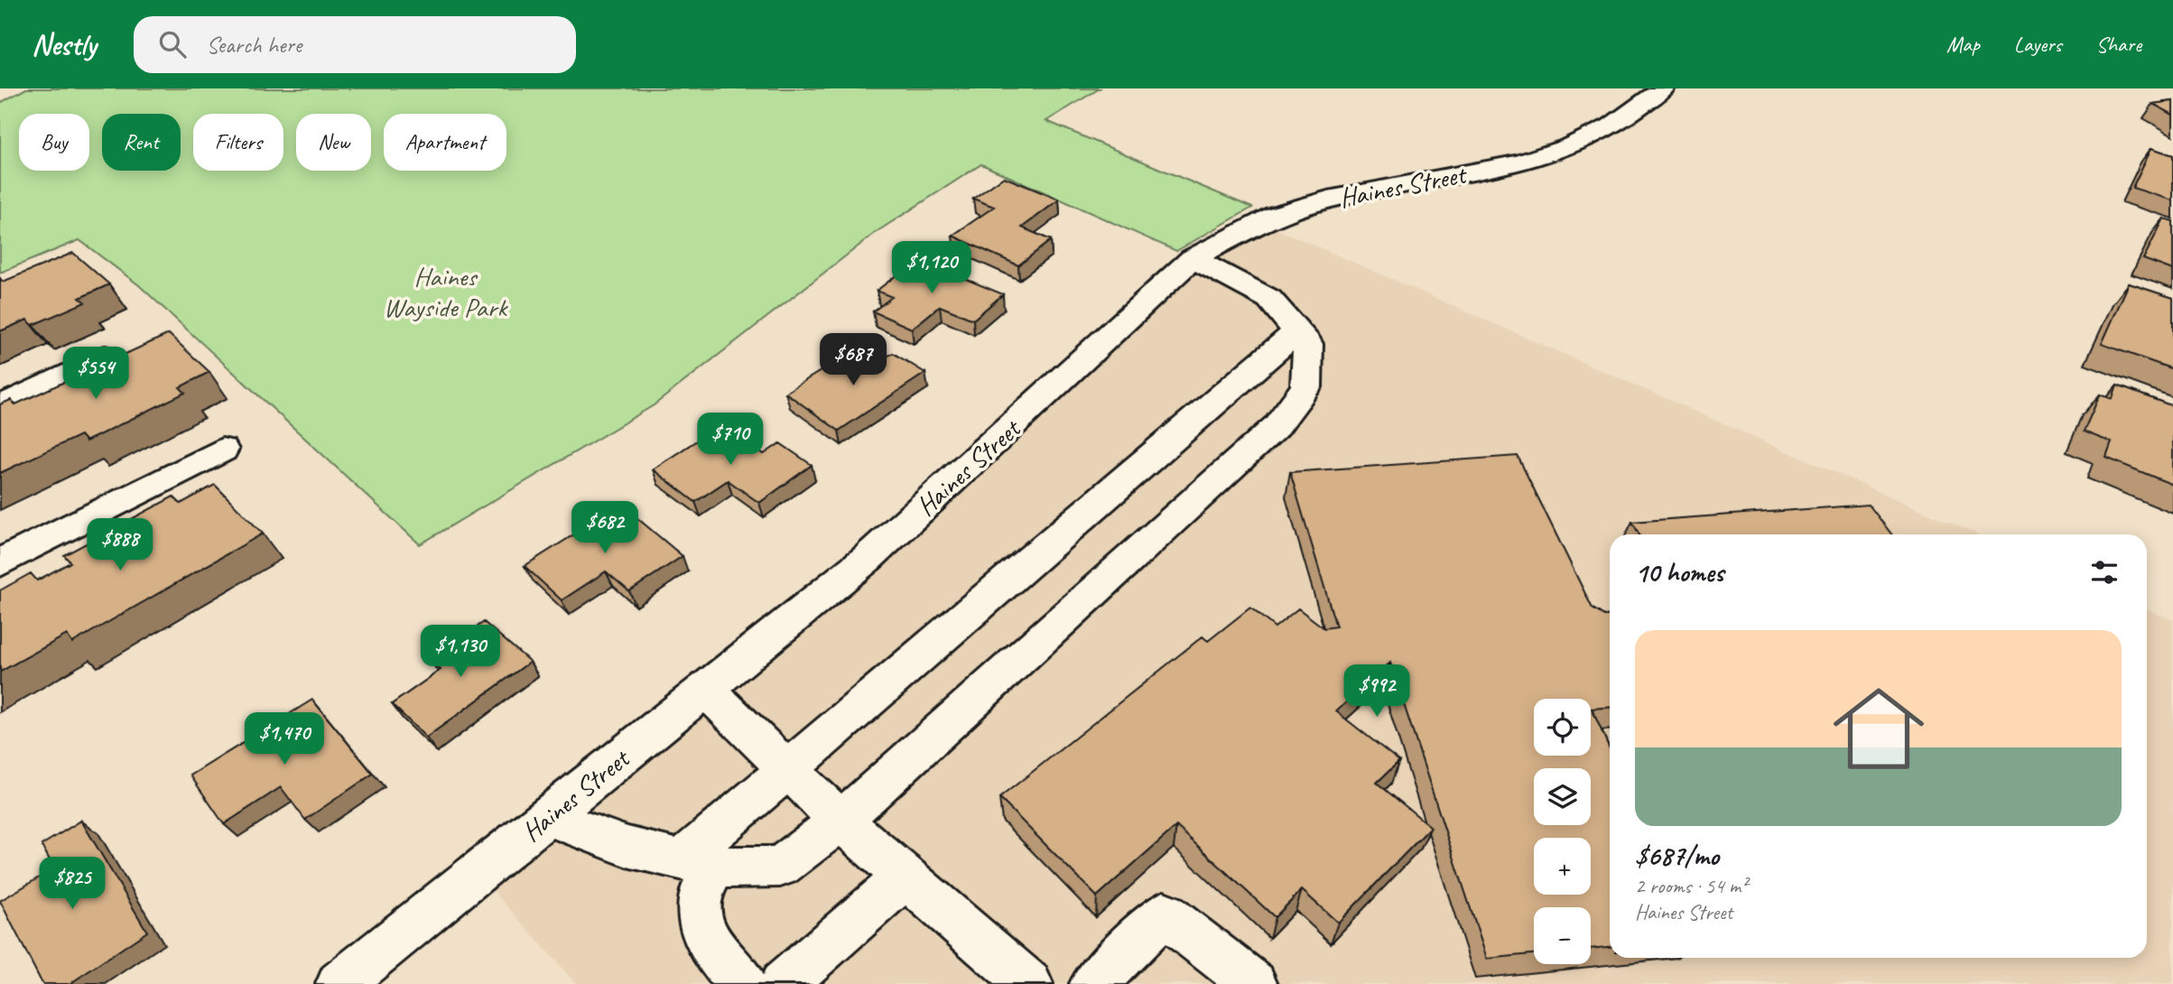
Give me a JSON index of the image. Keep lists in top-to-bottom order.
{
  "streets": {
    "street": ["Haines Street"]
  },
  "parks": ["Haines Wayside Park"],
  "page": {
    "header": "Nestly",
    "search": "Search here",
    "nav": ["Map", "Layers", "Share"],
    "chip": [
      "Buy",
      "Rent",
      "Filters",
      "New",
      "Apartment"
    ],
    "price": [
      "$1,120",
      "$687",
      "$554",
      "$710",
      "$682",
      "$888",
      "$1,130",
      "$992",
      "$1,470",
      "$825"
    ],
    "heading": "10 homes",
    "list": [
      {
        "name": "$687/mo",
        "note": "2 rooms · 54 m² · Haines Street"
      }
    ],
    "map_buttons": ["+", "−"]
  }
}
